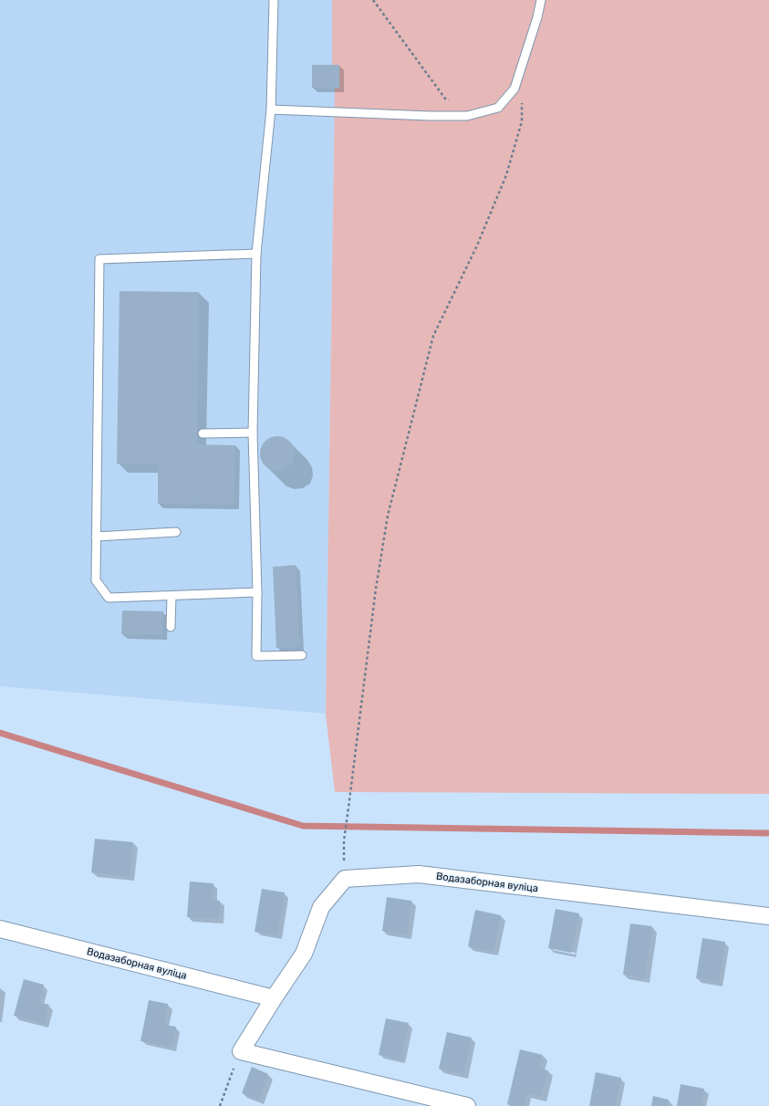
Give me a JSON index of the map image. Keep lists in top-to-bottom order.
{
  "streets": {
    "street": ["Водазаборная вуліца"]
  }
}
